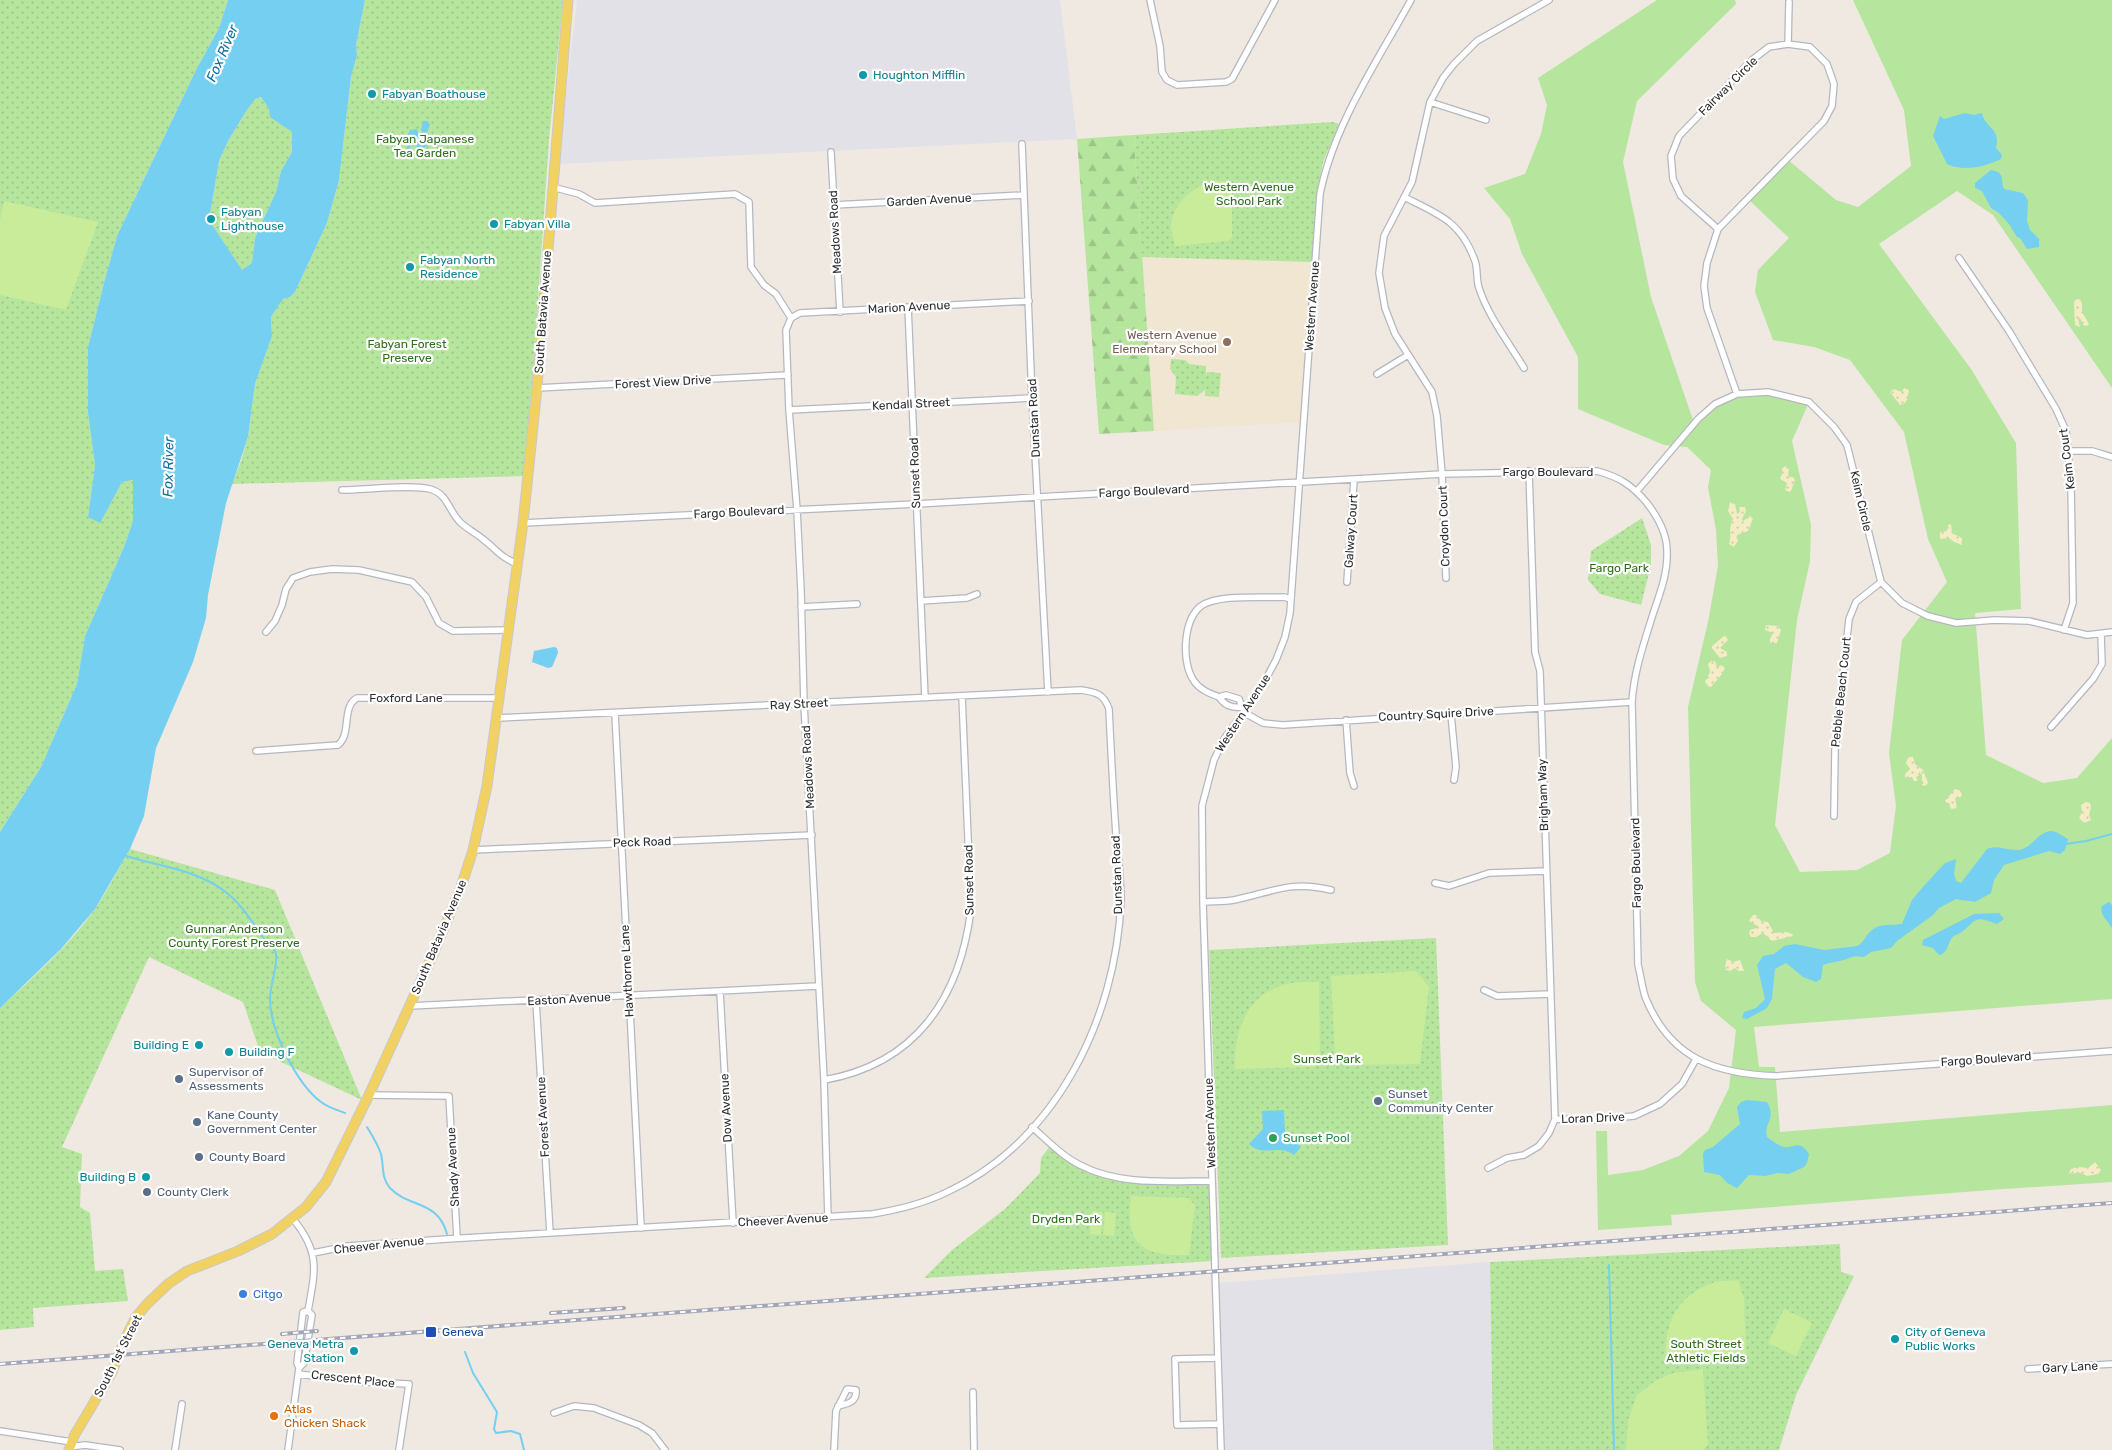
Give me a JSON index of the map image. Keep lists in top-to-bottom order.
{
  "streets": {
    "main road": ["South Batavia Avenue", "South 1st Street"],
    "street": [
      "Fairway Circle",
      "Garden Avenue",
      "Meadows Road",
      "Western Avenue",
      "Marion Avenue",
      "Forest View Drive",
      "Kendall Street",
      "Dunstan Road",
      "Keim Court",
      "Fargo Boulevard",
      "Sunset Road",
      "Keim Circle",
      "Croydon Court",
      "Galway Court",
      "Pebble Beach Court",
      "Foxford Lane",
      "Ray Street",
      "Country Squire Drive",
      "Brigham Way",
      "Peck Road",
      "Hawthorne Lane",
      "Easton Avenue",
      "Dow Avenue",
      "Forest Avenue",
      "Loran Drive",
      "Shady Avenue",
      "Cheever Avenue",
      "Gary Lane",
      "Crescent Place"
    ]
  },
  "crossings": [
    ["Fairway Circle", "Keim Circle"],
    ["Garden Avenue", "Meadows Road"],
    ["Garden Avenue", "Dunstan Road"],
    ["Meadows Road", "Marion Avenue"],
    ["Meadows Road", "Forest View Drive"],
    ["Meadows Road", "Kendall Street"],
    ["Meadows Road", "Fargo Boulevard"],
    ["Meadows Road", "Sunset Road"],
    ["Meadows Road", "Ray Street"],
    ["Meadows Road", "Peck Road"],
    ["Meadows Road", "Easton Avenue"],
    ["Meadows Road", "Cheever Avenue"],
    ["Western Avenue", "Fargo Boulevard"],
    ["Western Avenue", "Country Squire Drive"],
    ["Marion Avenue", "Dunstan Road"],
    ["Marion Avenue", "Sunset Road"],
    ["South Batavia Avenue", "Forest View Drive"],
    ["South Batavia Avenue", "Fargo Boulevard"],
    ["South Batavia Avenue", "Foxford Lane"],
    ["South Batavia Avenue", "Ray Street"],
    ["South Batavia Avenue", "Peck Road"],
    ["South Batavia Avenue", "Easton Avenue"],
    ["South Batavia Avenue", "Shady Avenue"],
    ["South Batavia Avenue", "South 1st Street"],
    ["Kendall Street", "Dunstan Road"],
    ["Kendall Street", "Sunset Road"],
    ["Dunstan Road", "Fargo Boulevard"],
    ["Dunstan Road", "Ray Street"],
    ["Dunstan Road", "Cheever Avenue"],
    ["Fargo Boulevard", "Sunset Road"],
    ["Fargo Boulevard", "Keim Circle"],
    ["Fargo Boulevard", "Croydon Court"],
    ["Fargo Boulevard", "Galway Court"],
    ["Fargo Boulevard", "Country Squire Drive"],
    ["Fargo Boulevard", "Brigham Way"],
    ["Fargo Boulevard", "Loran Drive"],
    ["Sunset Road", "Ray Street"],
    ["Keim Circle", "Pebble Beach Court"],
    ["Ray Street", "Hawthorne Lane"],
    ["Country Squire Drive", "Brigham Way"],
    ["Brigham Way", "Loran Drive"],
    ["Peck Road", "Hawthorne Lane"],
    ["Hawthorne Lane", "Easton Avenue"],
    ["Hawthorne Lane", "Cheever Avenue"],
    ["Easton Avenue", "Dow Avenue"],
    ["Easton Avenue", "Forest Avenue"],
    ["Dow Avenue", "Cheever Avenue"],
    ["Forest Avenue", "Cheever Avenue"],
    ["Shady Avenue", "Cheever Avenue"]
  ],
  "water": ["Fox River"],
  "parks": [
    "Fabyan Japanese Tea Garden",
    "Western Avenue School Park",
    "Fabyan Forest Preserve",
    "Fargo Park",
    "Gunnar Anderson County Forest Preserve",
    "Sunset Park",
    "Dryden Park",
    "South Street Athletic Fields"
  ],
  "places": {
    "other": [
      "Houghton Mifflin",
      "Fabyan Boathouse",
      "Fabyan Lighthouse",
      "Fabyan Villa",
      "Fabyan North Residence",
      "Western Avenue Elementary School",
      "Building E",
      "Building F",
      "Supervisor of Assessments",
      "Sunset Community Center",
      "Kane County Government Center",
      "Sunset Pool",
      "County Board",
      "Building B",
      "County Clerk",
      "Citgo",
      "City of Geneva Public Works",
      "Geneva Metra Station",
      "Atlas Chicken Shack"
    ],
    "transit": ["Geneva"]
  }
}
